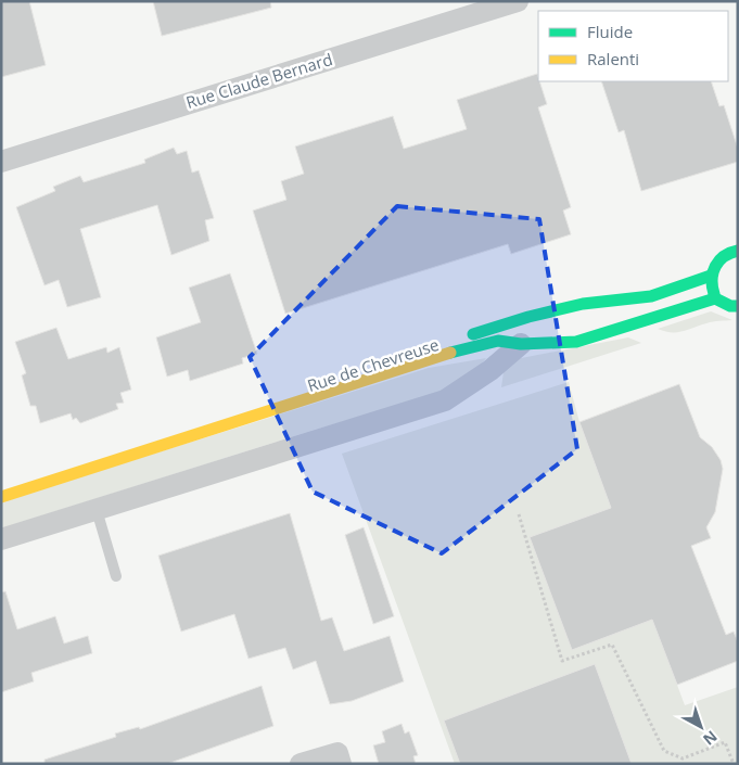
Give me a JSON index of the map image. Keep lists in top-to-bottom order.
{
  "streets": {
    "street": ["Rue Claude Bernard", "Rue de Chevreuse"]
  },
  "legend": ["Fluide", "Ralenti"],
  "north": "bottom right"
}
